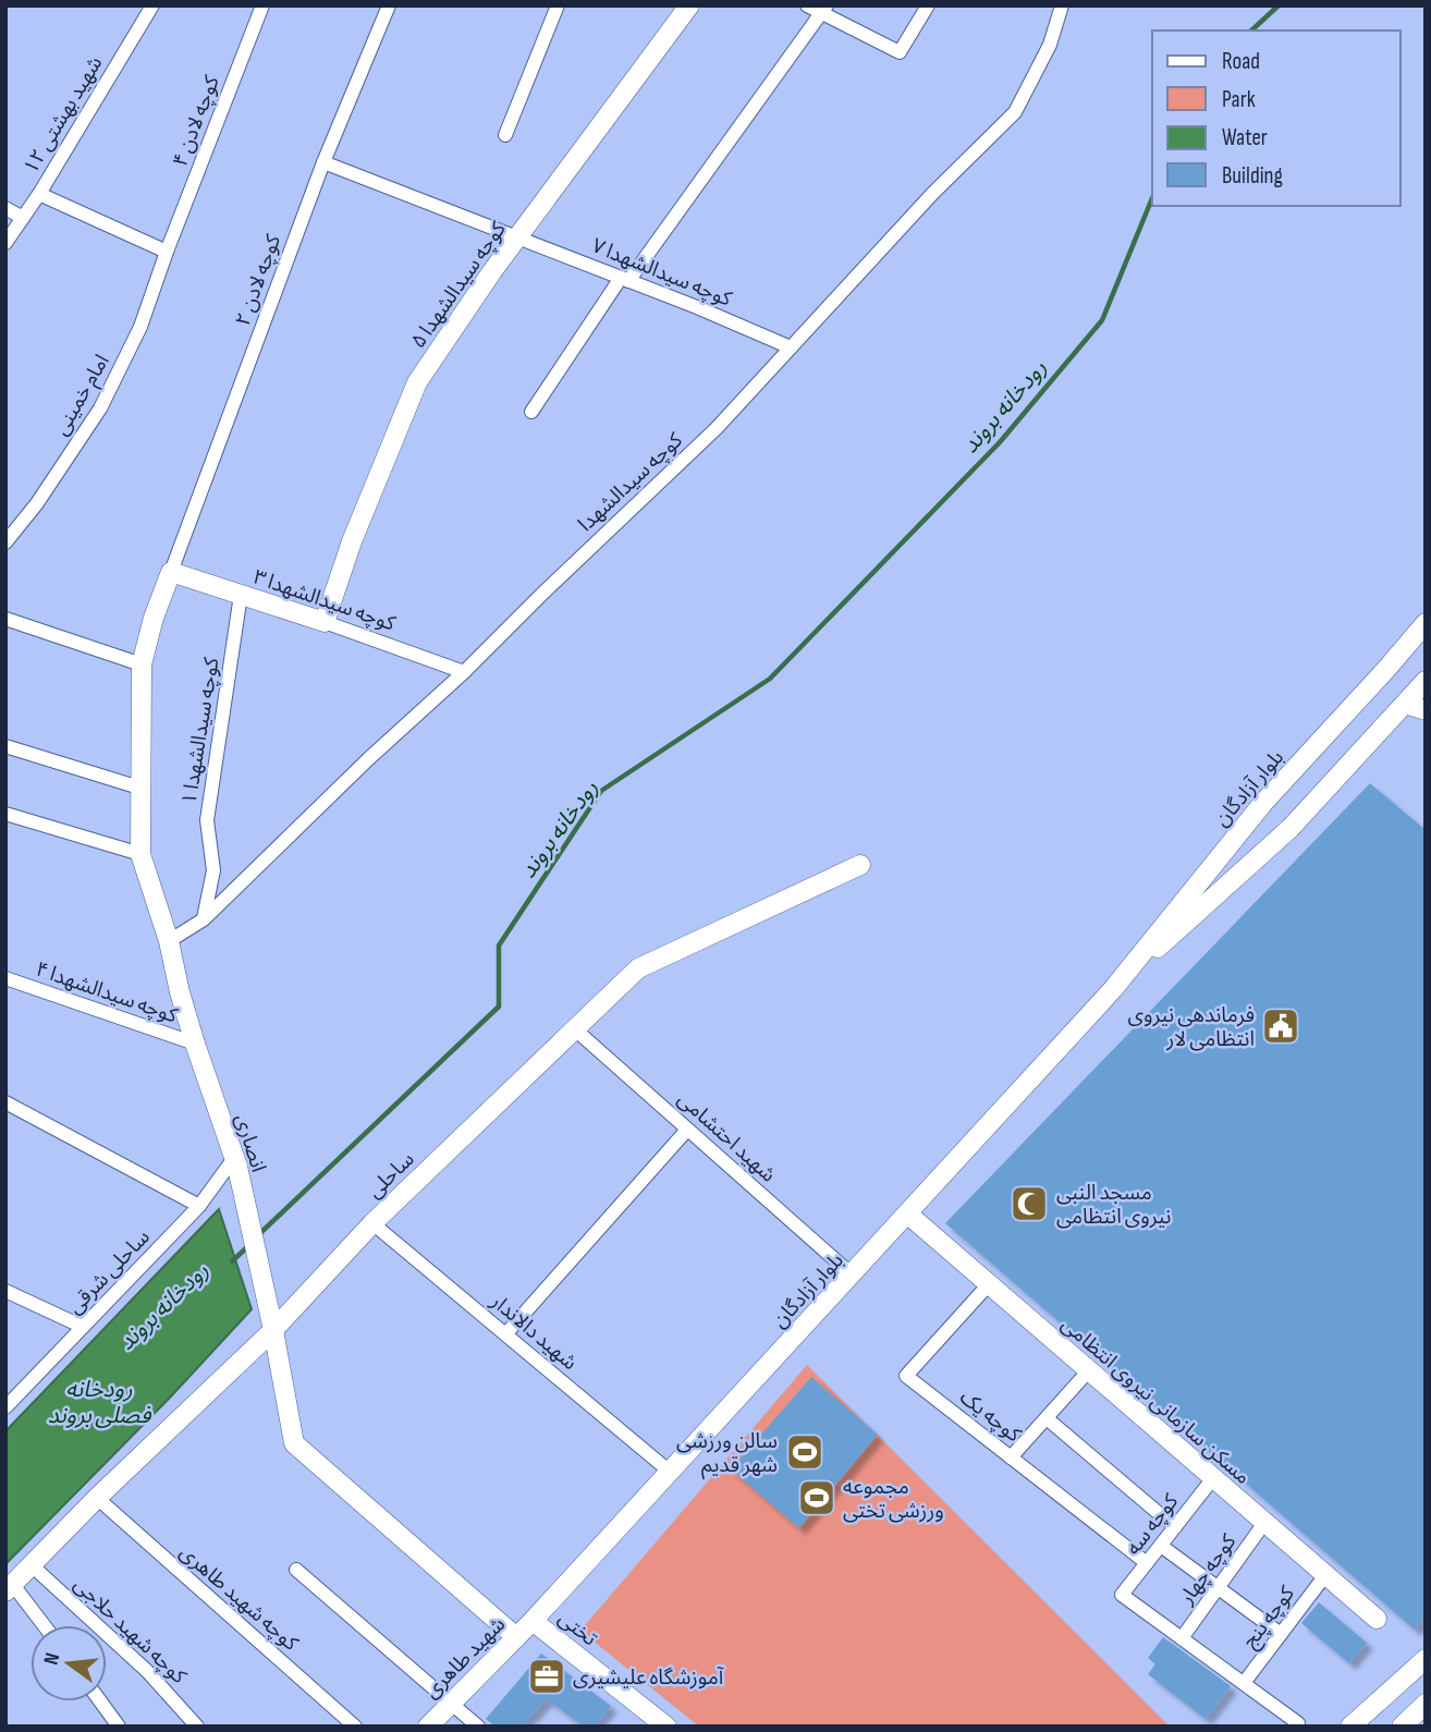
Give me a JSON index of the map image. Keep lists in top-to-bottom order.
{
  "streets": {
    "main road": [
      "کوچه سیدالشهدا ۵",
      "کوچه سیدالشهدا ۳",
      "بلوار آزادگان",
      "انصاری",
      "ساحلی",
      "مسکن سازمانی نیروی انتظامی",
      "تختی",
      "شهید طاهری"
    ],
    "street": [
      "شهید بهشتی ۱۲",
      "کوچه لادن ۴",
      "کوچه سیدالشهدا ۷",
      "کوچه لادن ۲",
      "امام خمینی",
      "کوچه سیدالشهدا",
      "کوچه سیدالشهدا ۱",
      "کوچه سیدالشهدا ۴",
      "شهید احتشامی",
      "ساحلی شرقی",
      "شهید دالاندار",
      "کوچه یک",
      "کوچه سه",
      "کوچه چهار",
      "کوچه شهید طاهری",
      "کوچه پنج",
      "کوچه شهید حلاجی"
    ]
  },
  "crossings": [
    ["کوچه لادن ۴", "امام خمینی"],
    ["کوچه سیدالشهدا ۷", "کوچه لادن ۲"],
    ["کوچه سیدالشهدا ۷", "کوچه سیدالشهدا ۵"],
    ["کوچه سیدالشهدا ۷", "کوچه سیدالشهدا"],
    ["کوچه لادن ۲", "کوچه سیدالشهدا ۳"],
    ["کوچه لادن ۲", "انصاری"],
    ["کوچه سیدالشهدا ۵", "کوچه سیدالشهدا ۳"],
    ["کوچه سیدالشهدا", "کوچه سیدالشهدا ۳"],
    ["کوچه سیدالشهدا", "کوچه سیدالشهدا ۱"],
    ["کوچه سیدالشهدا", "انصاری"],
    ["کوچه سیدالشهدا ۳", "کوچه سیدالشهدا ۱"],
    ["کوچه سیدالشهدا ۳", "انصاری"],
    ["بلوار آزادگان", "شهید احتشامی"],
    ["بلوار آزادگان", "شهید دالاندار"],
    ["بلوار آزادگان", "مسکن سازمانی نیروی انتظامی"],
    ["بلوار آزادگان", "تختی"],
    ["بلوار آزادگان", "شهید طاهری"],
    ["کوچه سیدالشهدا ۴", "انصاری"],
    ["شهید احتشامی", "ساحلی"],
    ["انصاری", "ساحلی"],
    ["انصاری", "ساحلی شرقی"],
    ["انصاری", "شهید طاهری"],
    ["ساحلی", "شهید دالاندار"],
    ["ساحلی", "کوچه شهید طاهری"],
    ["ساحلی", "کوچه شهید حلاجی"],
    ["مسکن سازمانی نیروی انتظامی", "کوچه یک"],
    ["مسکن سازمانی نیروی انتظامی", "کوچه سه"],
    ["مسکن سازمانی نیروی انتظامی", "کوچه چهار"],
    ["مسکن سازمانی نیروی انتظامی", "کوچه پنج"],
    ["کوچه یک", "کوچه سه"],
    ["کوچه سه", "کوچه چهار"],
    ["تختی", "شهید طاهری"]
  ],
  "water": ["رودخانه بروند", "رودخانه فصلی بروند"],
  "places": {
    "public building": ["فرماندهی نیروی انتظامی لار"],
    "mosque": ["مسجد النبی نیروی انتظامی"],
    "sports": ["سالن ورزشی شهر قدیم", "مجموعه ورزشی تختی"],
    "office": ["آموزشگاه علیشیری"]
  },
  "legend": [
    "Road",
    "Park",
    "Water",
    "Building"
  ],
  "north": "left"
}
